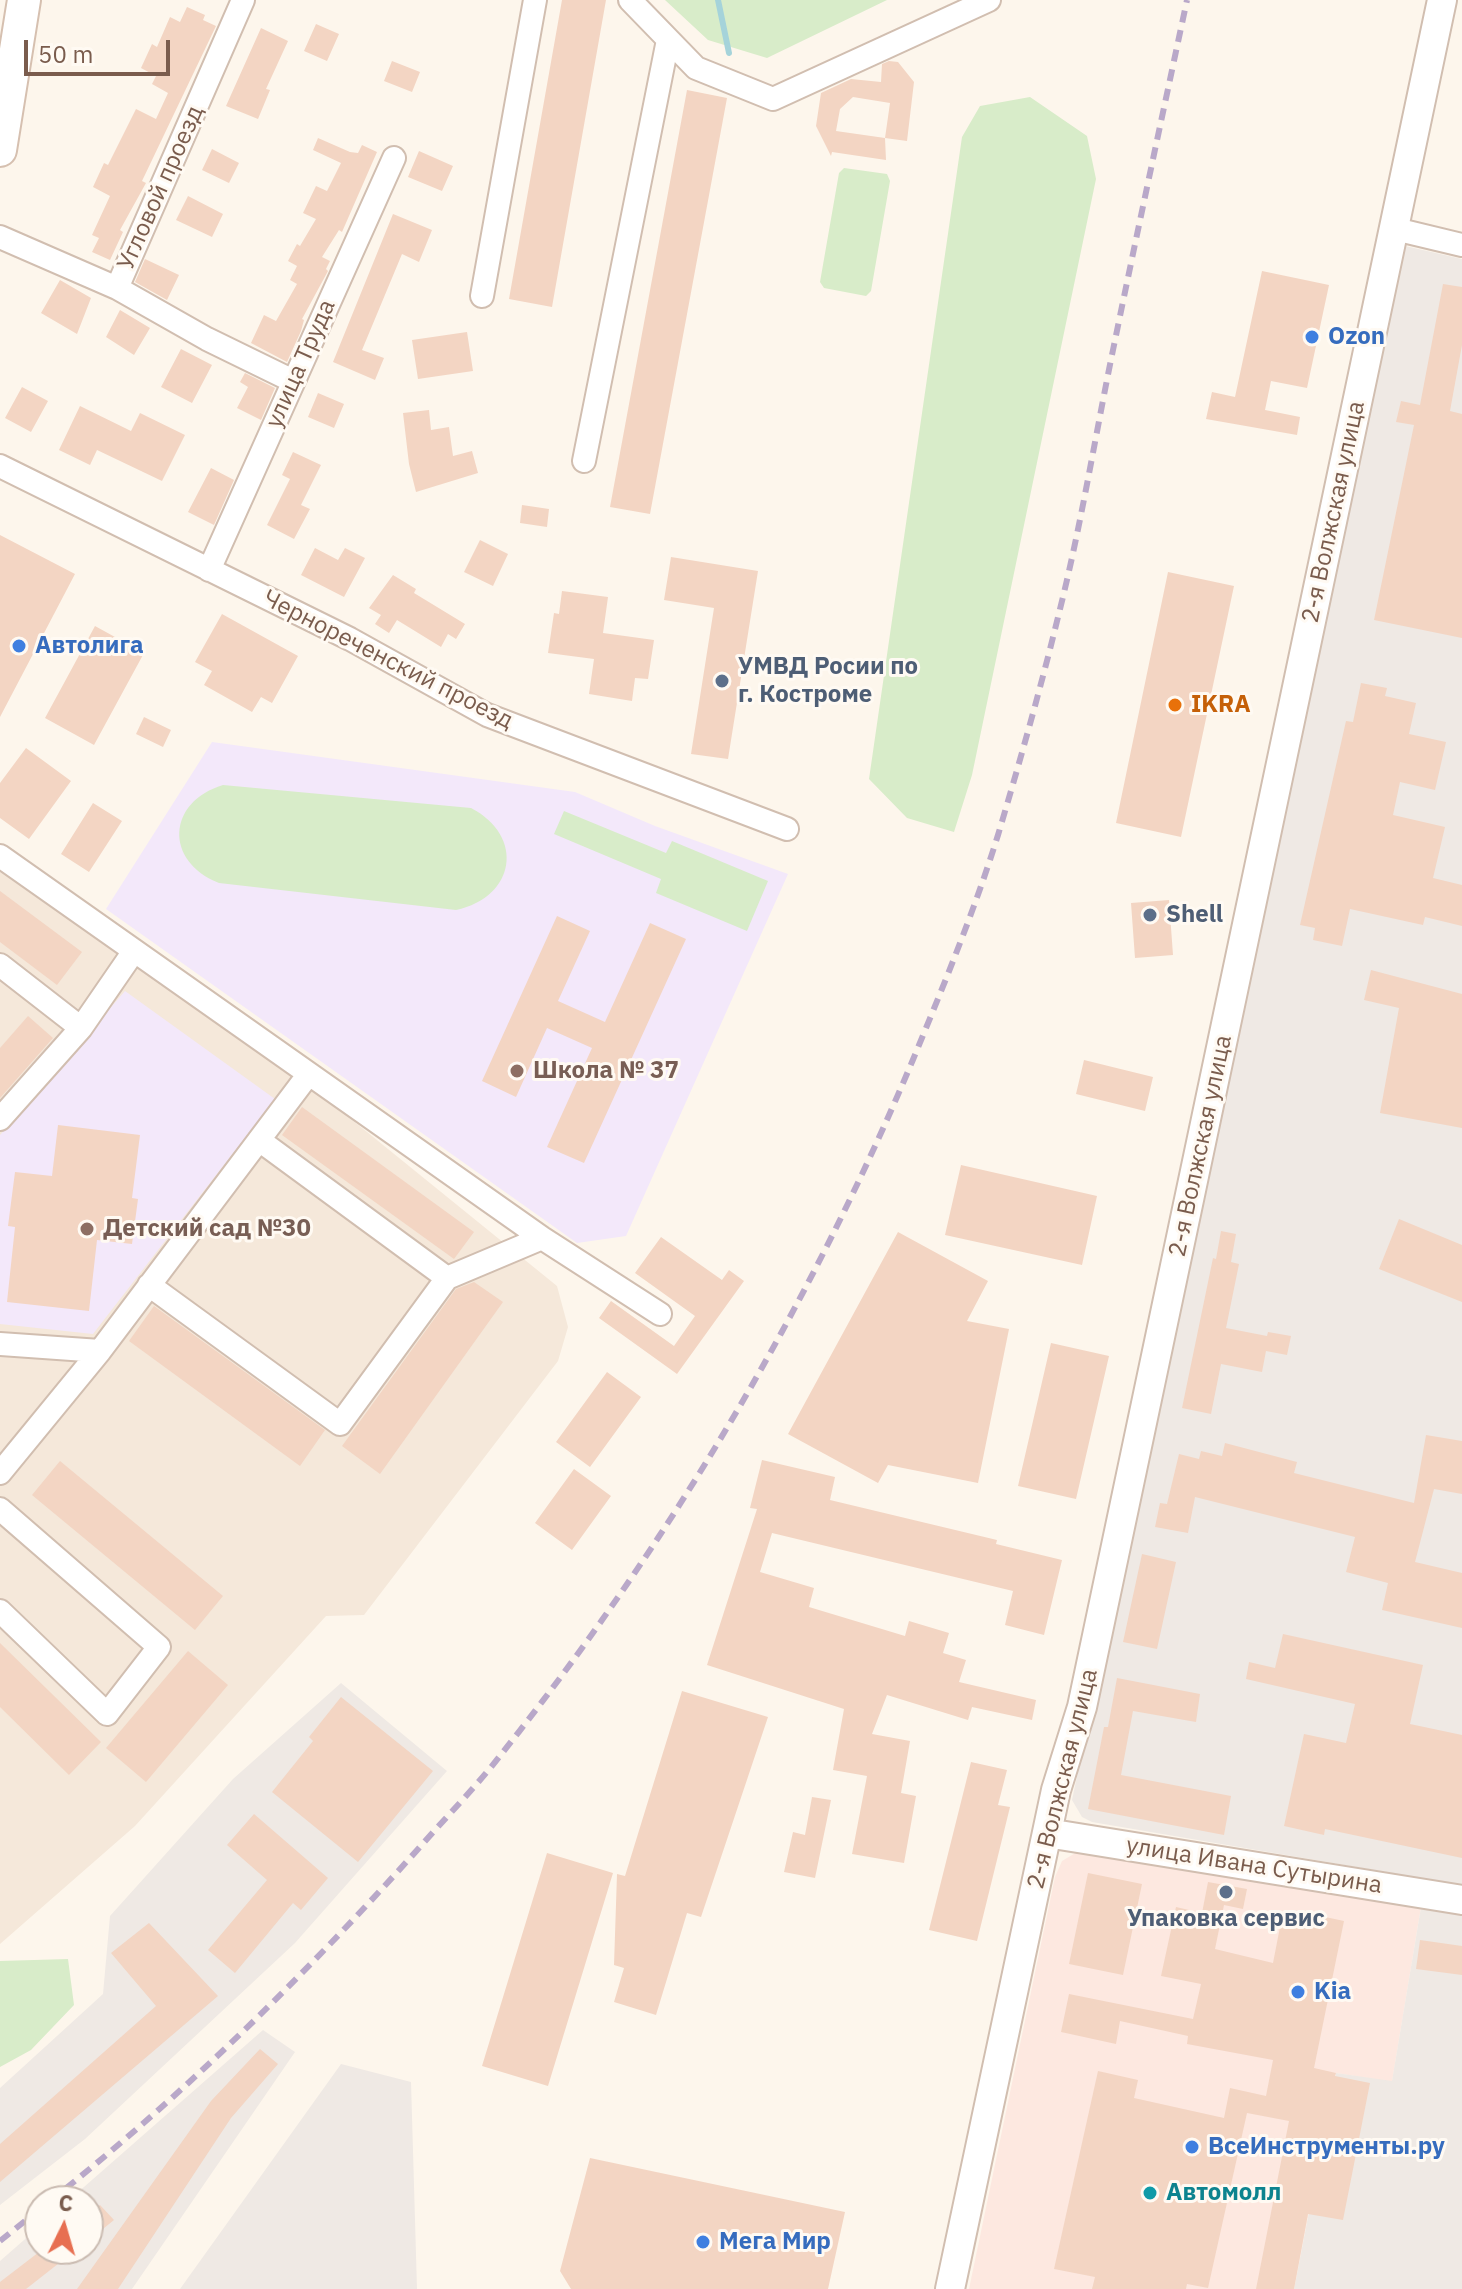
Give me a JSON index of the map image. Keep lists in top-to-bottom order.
{
  "streets": {
    "street": [
      "Угловой проезд",
      "улица Труда",
      "2-я Волжская улица",
      "Чернореченский проезд",
      "улица Ивана Сутырина"
    ]
  },
  "crossings": [
    ["Угловой проезд", "улица Труда"],
    ["улица Труда", "Чернореченский проезд"],
    ["2-я Волжская улица", "улица Ивана Сутырина"]
  ],
  "places": [
    "Ozon",
    "Автолига",
    "УМВД Росии по г. Костроме",
    "IKRA",
    "Shell",
    "Школа № 37",
    "Детский сад №30",
    "Упаковка сервис",
    "Kia",
    "ВсеИнструменты.ру",
    "Автомолл",
    "Мега Мир"
  ],
  "scale_bar": "50 m",
  "north": "top"
}
